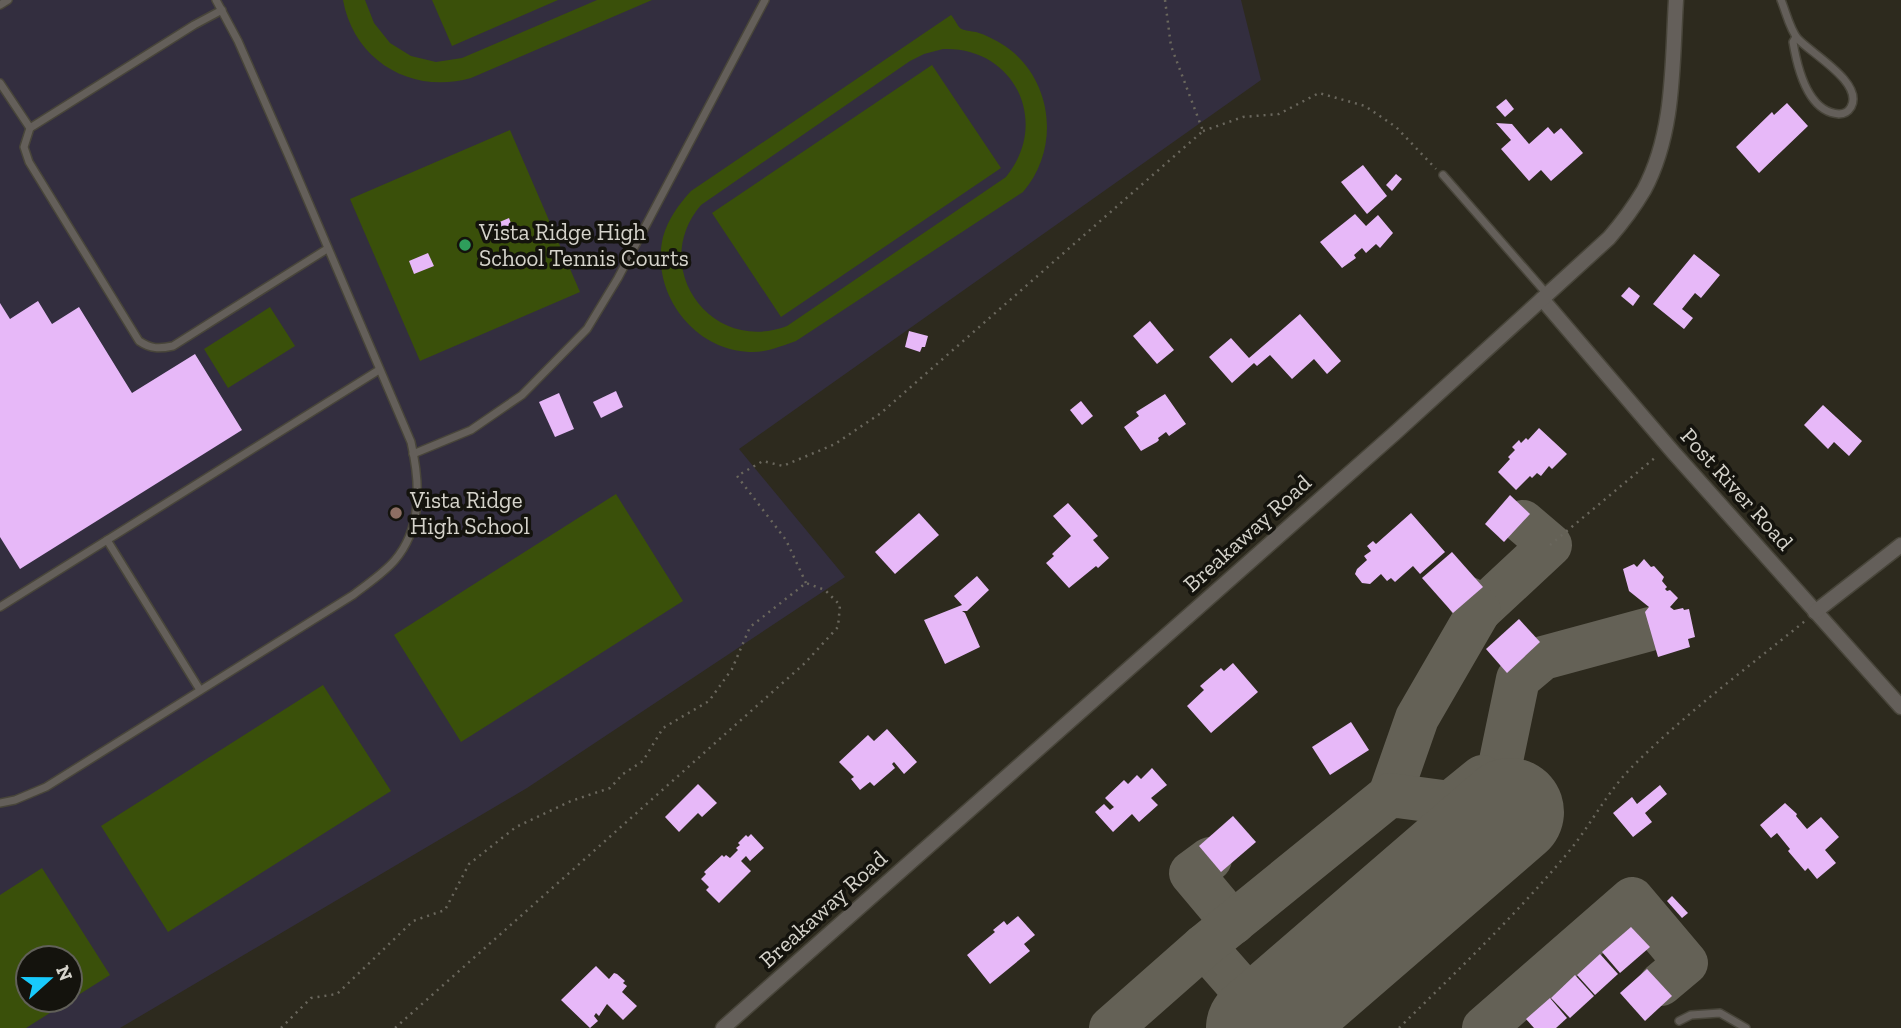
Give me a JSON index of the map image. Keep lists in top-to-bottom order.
{
  "streets": {
    "street": ["Post River Road", "Breakaway Road"]
  },
  "crossings": [
    ["Post River Road", "Breakaway Road"]
  ],
  "places": ["Vista Ridge High School Tennis Courts", "Vista Ridge High School"],
  "north": "right"
}
